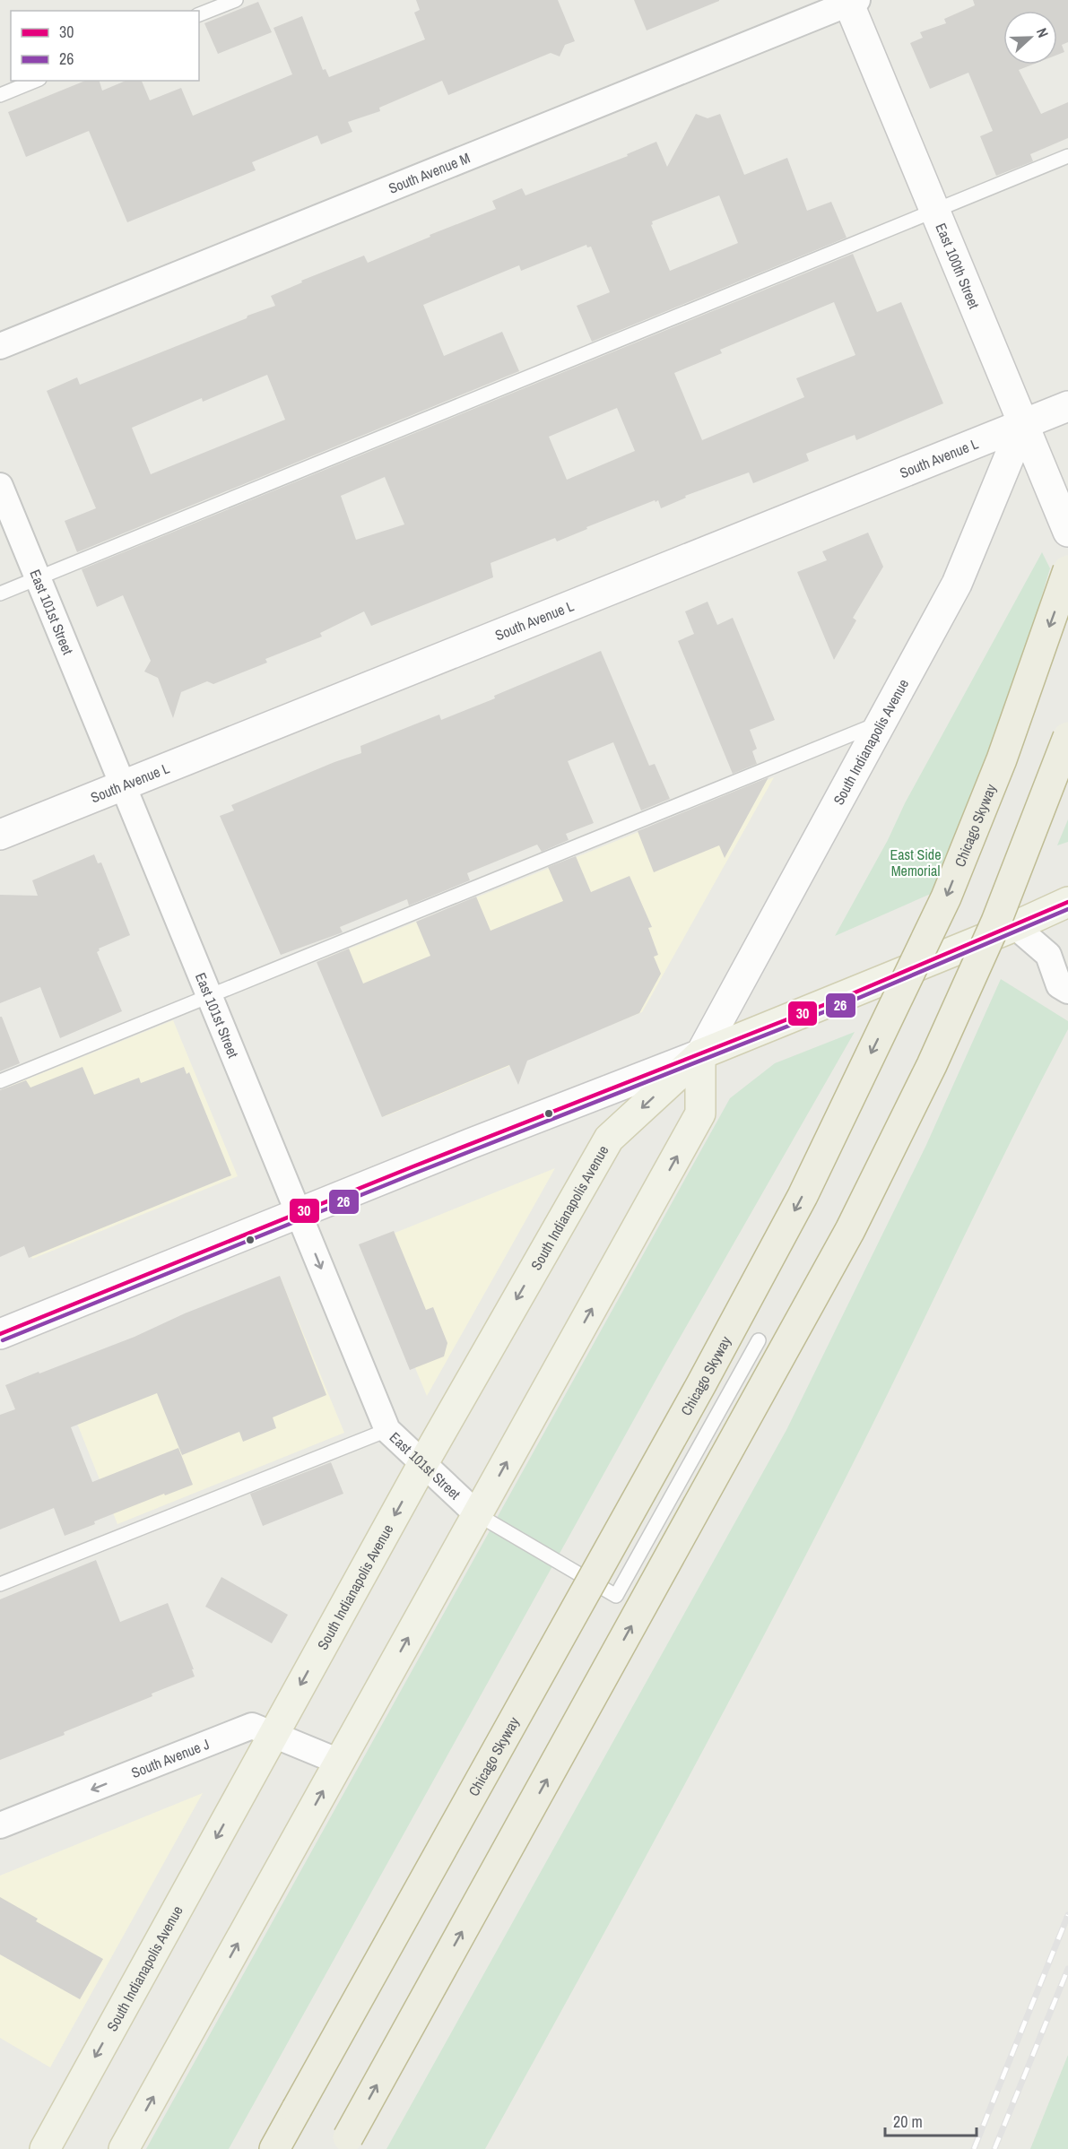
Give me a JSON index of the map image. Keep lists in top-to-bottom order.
{
  "streets": {
    "highway": ["Chicago Skyway"],
    "main road": ["East 100th Street", "South Avenue L", "South Indianapolis Avenue"],
    "street": ["South Avenue M", "East 101st Street", "South Avenue J"]
  },
  "crossings": [
    ["South Avenue M", "East 100th Street"],
    ["East 100th Street", "South Avenue L"],
    ["East 100th Street", "South Indianapolis Avenue"],
    ["South Avenue L", "East 101st Street"],
    ["South Avenue L", "South Indianapolis Avenue"],
    ["East 101st Street", "South Indianapolis Avenue"],
    ["South Indianapolis Avenue", "South Avenue J"]
  ],
  "one_way": ["South Avenue J"],
  "parks": ["East Side Memorial"],
  "lines": ["transit line 30", "transit line 26"],
  "legend": ["30", "26"],
  "scale_bar": "20 m",
  "north": "right"
}
